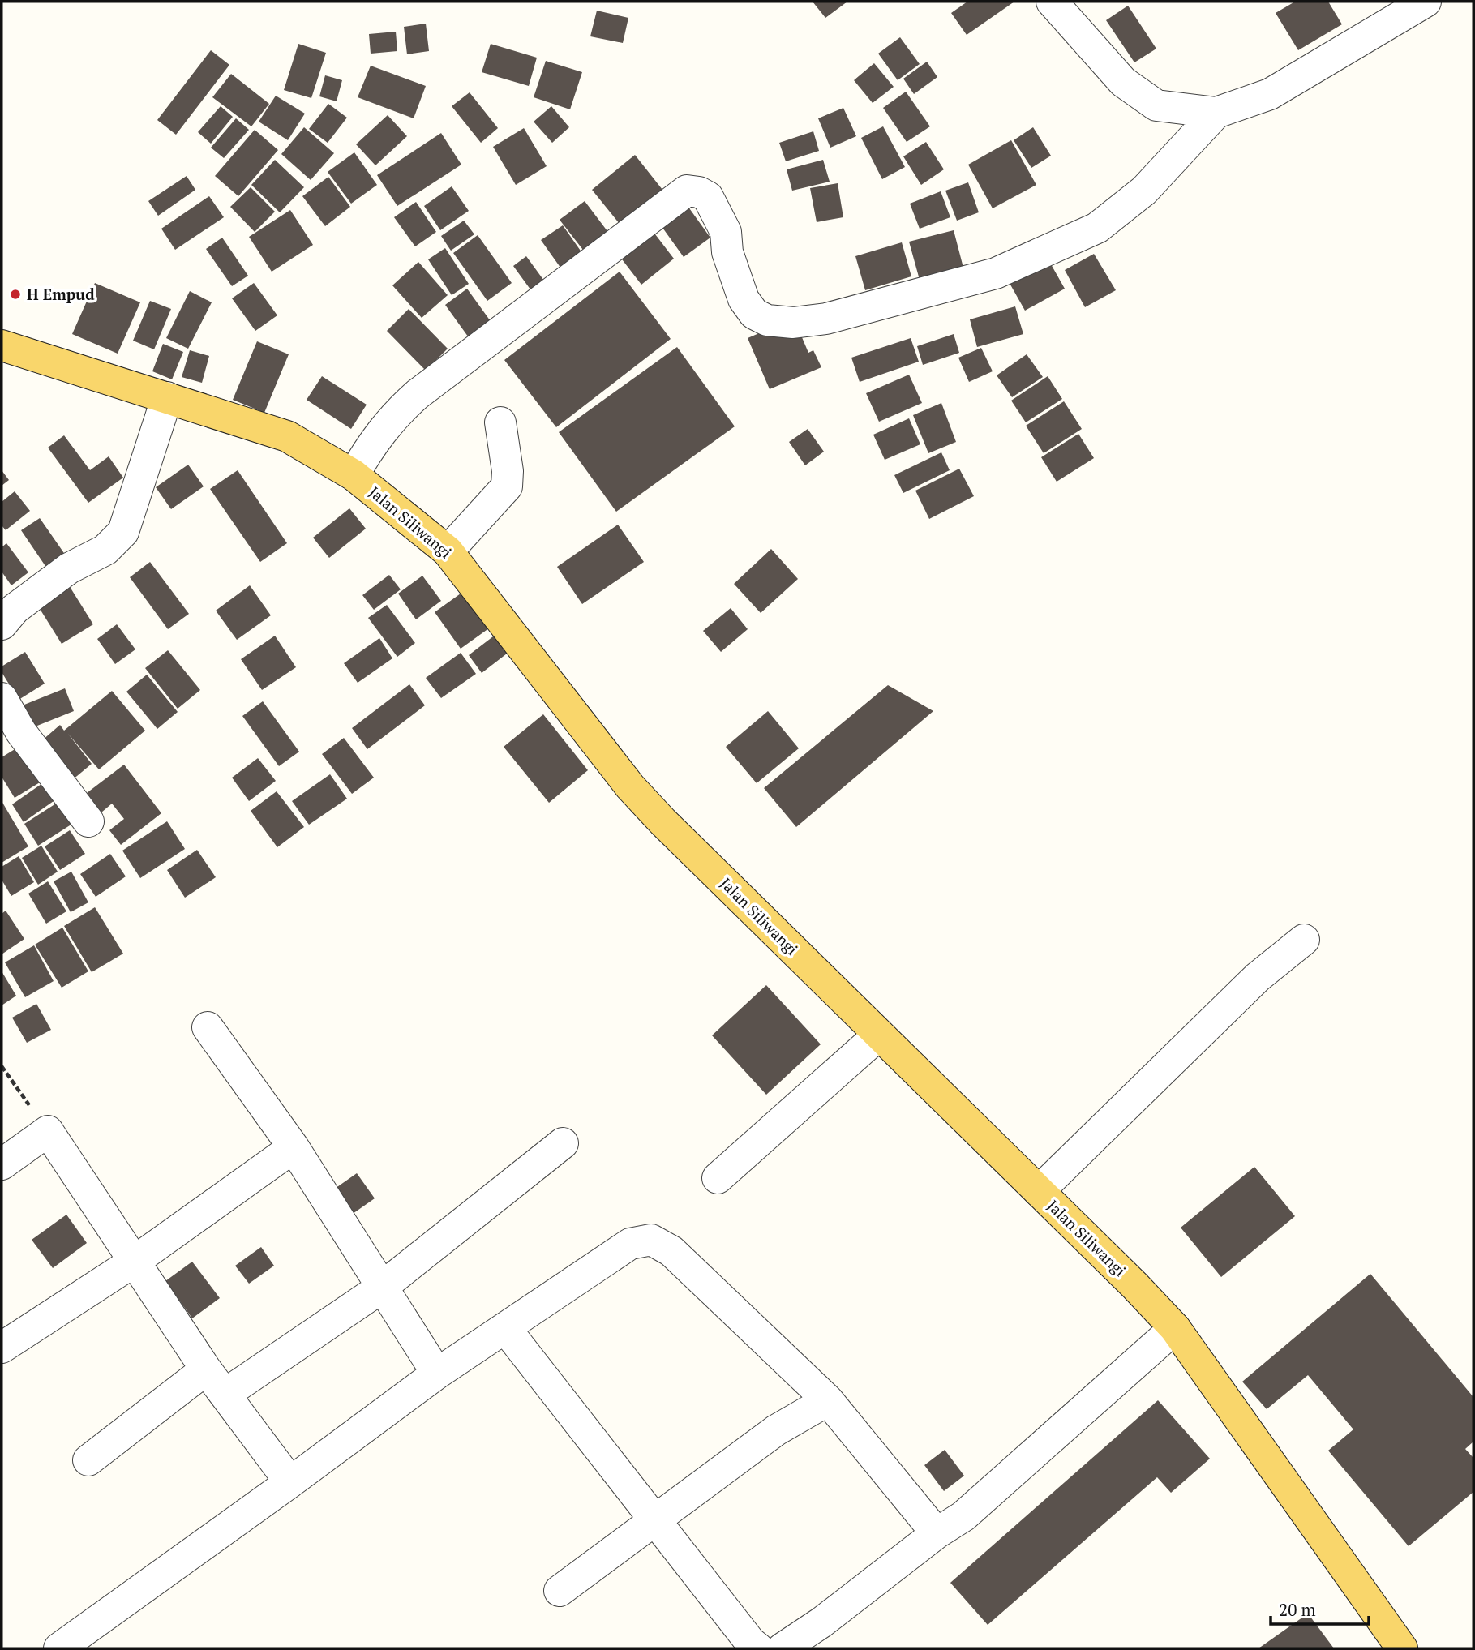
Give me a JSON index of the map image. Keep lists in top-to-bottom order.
{
  "streets": {
    "main road": ["Jalan Siliwangi"]
  },
  "places": ["H Empud"],
  "scale_bar": "20 m"
}
